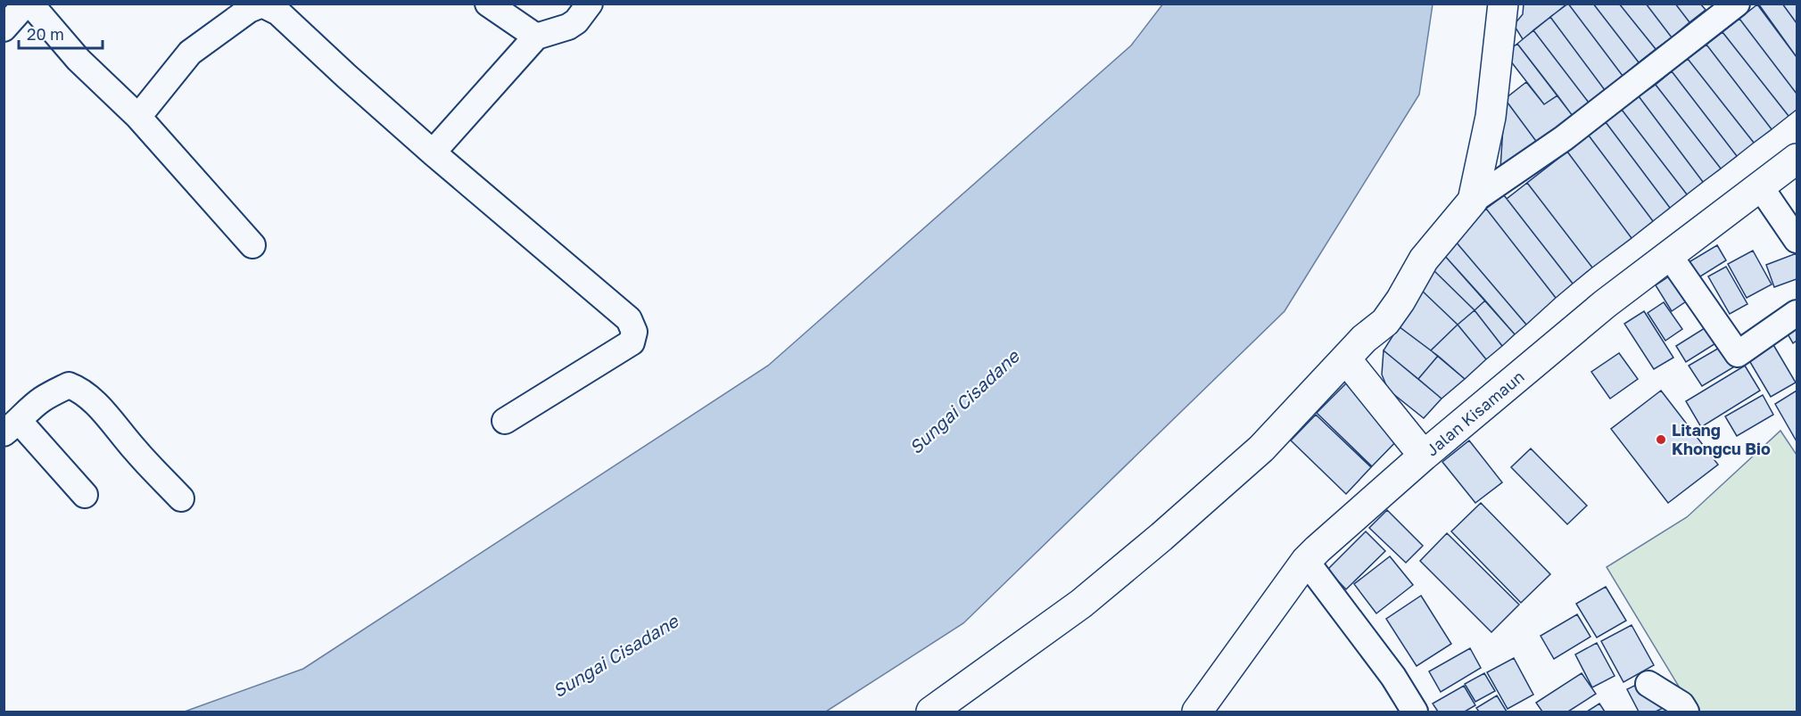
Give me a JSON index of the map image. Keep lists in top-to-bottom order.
{
  "streets": {
    "main road": ["Jalan Kisamaun"]
  },
  "water": ["Sungai Cisadane"],
  "places": ["Litang Khongcu Bio"],
  "scale_bar": "20 m"
}
